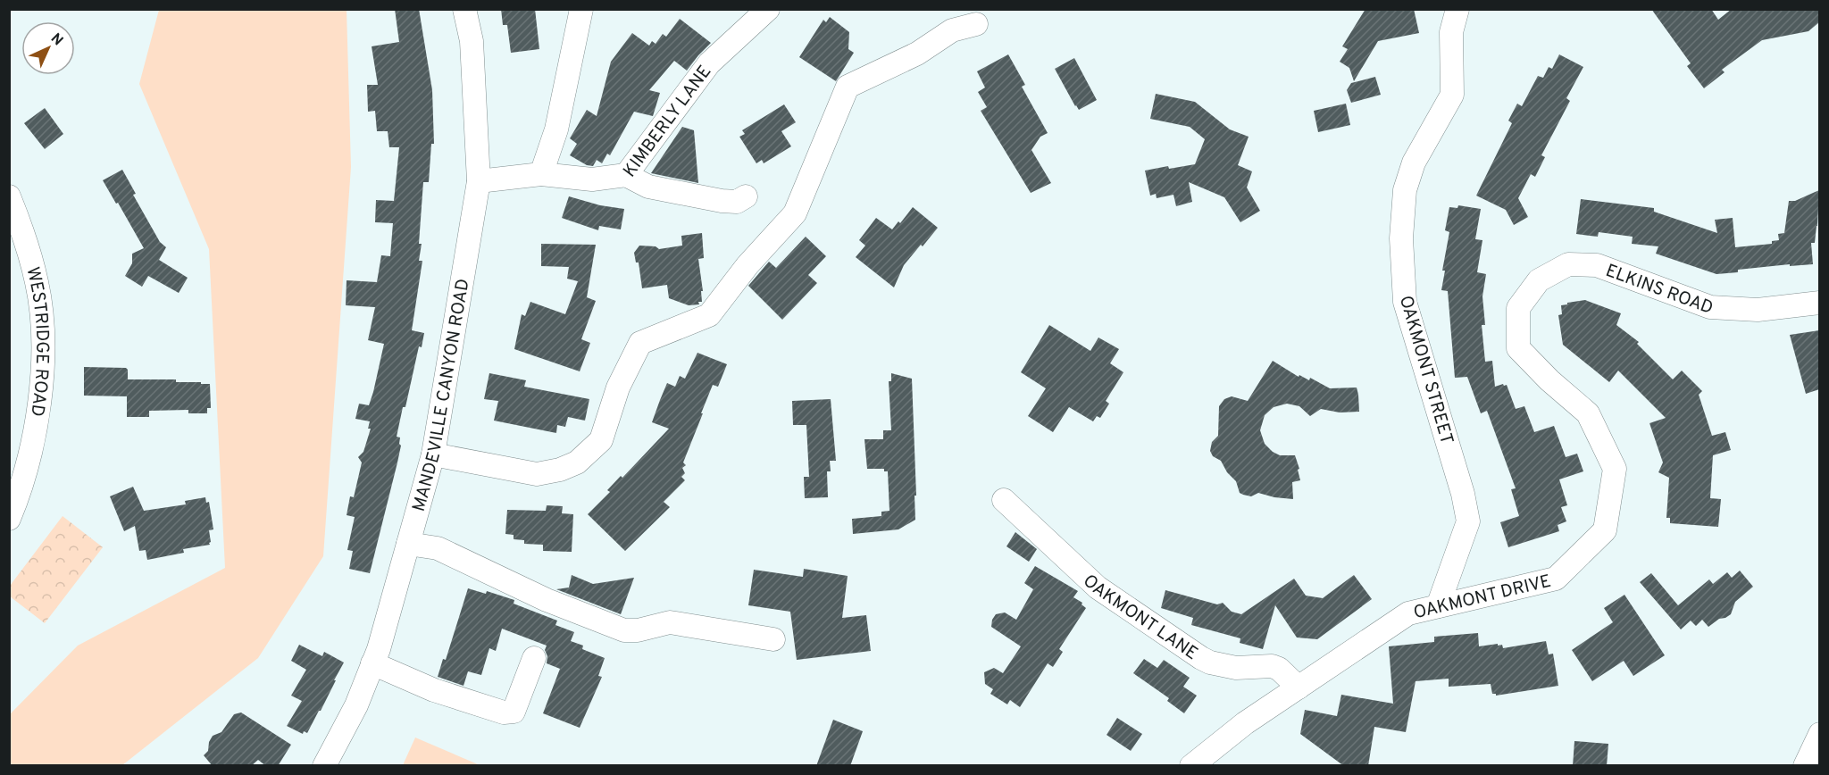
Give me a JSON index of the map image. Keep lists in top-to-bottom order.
{
  "streets": {
    "street": [
      "KIMBERLY LANE",
      "ELKINS ROAD",
      "WESTRIDGE ROAD",
      "OAKMONT STREET",
      "MANDEVILLE CANYON ROAD",
      "OAKMONT DRIVE",
      "OAKMONT LANE"
    ]
  },
  "crossings": [
    ["KIMBERLY LANE", "MANDEVILLE CANYON ROAD"],
    ["ELKINS ROAD", "OAKMONT DRIVE"],
    ["OAKMONT STREET", "OAKMONT DRIVE"],
    ["OAKMONT DRIVE", "OAKMONT LANE"]
  ],
  "north": "top right"
}
